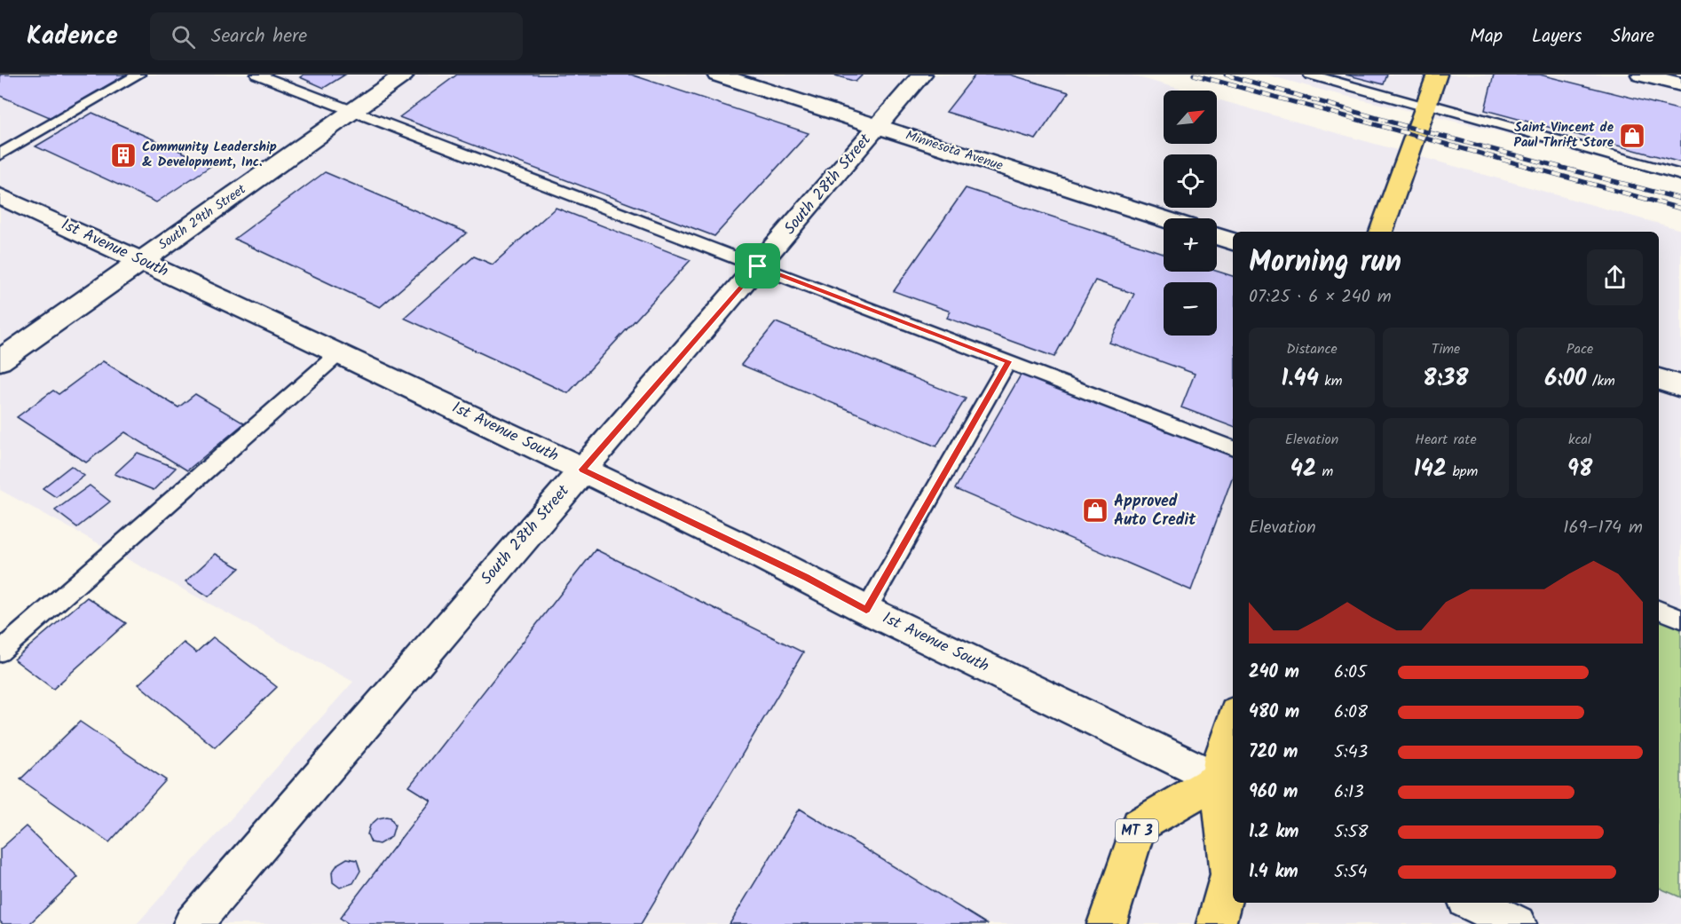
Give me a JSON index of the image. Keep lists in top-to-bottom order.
{
  "streets": {
    "main road": ["MT 3"],
    "street": [
      "Minnesota Avenue",
      "South 28th Street",
      "South 29th Street",
      "1st Avenue South"
    ]
  },
  "crossings": [
    ["Minnesota Avenue", "South 28th Street"],
    ["South 28th Street", "1st Avenue South"],
    ["South 29th Street", "1st Avenue South"],
    ["1st Avenue South", "MT 3"]
  ],
  "places": {
    "shop": ["Saint Vincent de Paul Thrift Store", "Approved Auto Credit"],
    "building": ["Community Leadership & Development, Inc."]
  },
  "north": "top right",
  "page": {
    "header": "Kadence",
    "search": "Search here",
    "nav": ["Map", "Layers", "Share"],
    "map_buttons": ["+", "−"],
    "heading": ["Morning run", "07:25 · 6 × 240 m"],
    "stats": [
      ["Distance", "1.44 km"],
      ["Time", "8:38"],
      ["Pace", "6:00 /km"],
      ["Elevation", "42 m"],
      ["Heart rate", "142 bpm"],
      ["kcal", "98"]
    ],
    "chart": ["Elevation", "169–174 m"],
    "list": [
      {
        "name": "240 m",
        "note": "6:05"
      },
      {
        "name": "480 m",
        "note": "6:08"
      },
      {
        "name": "720 m",
        "note": "5:43"
      },
      {
        "name": "960 m",
        "note": "6:13"
      },
      {
        "name": "1.2 km",
        "note": "5:58"
      },
      {
        "name": "1.4 km",
        "note": "5:54"
      }
    ]
  }
}
